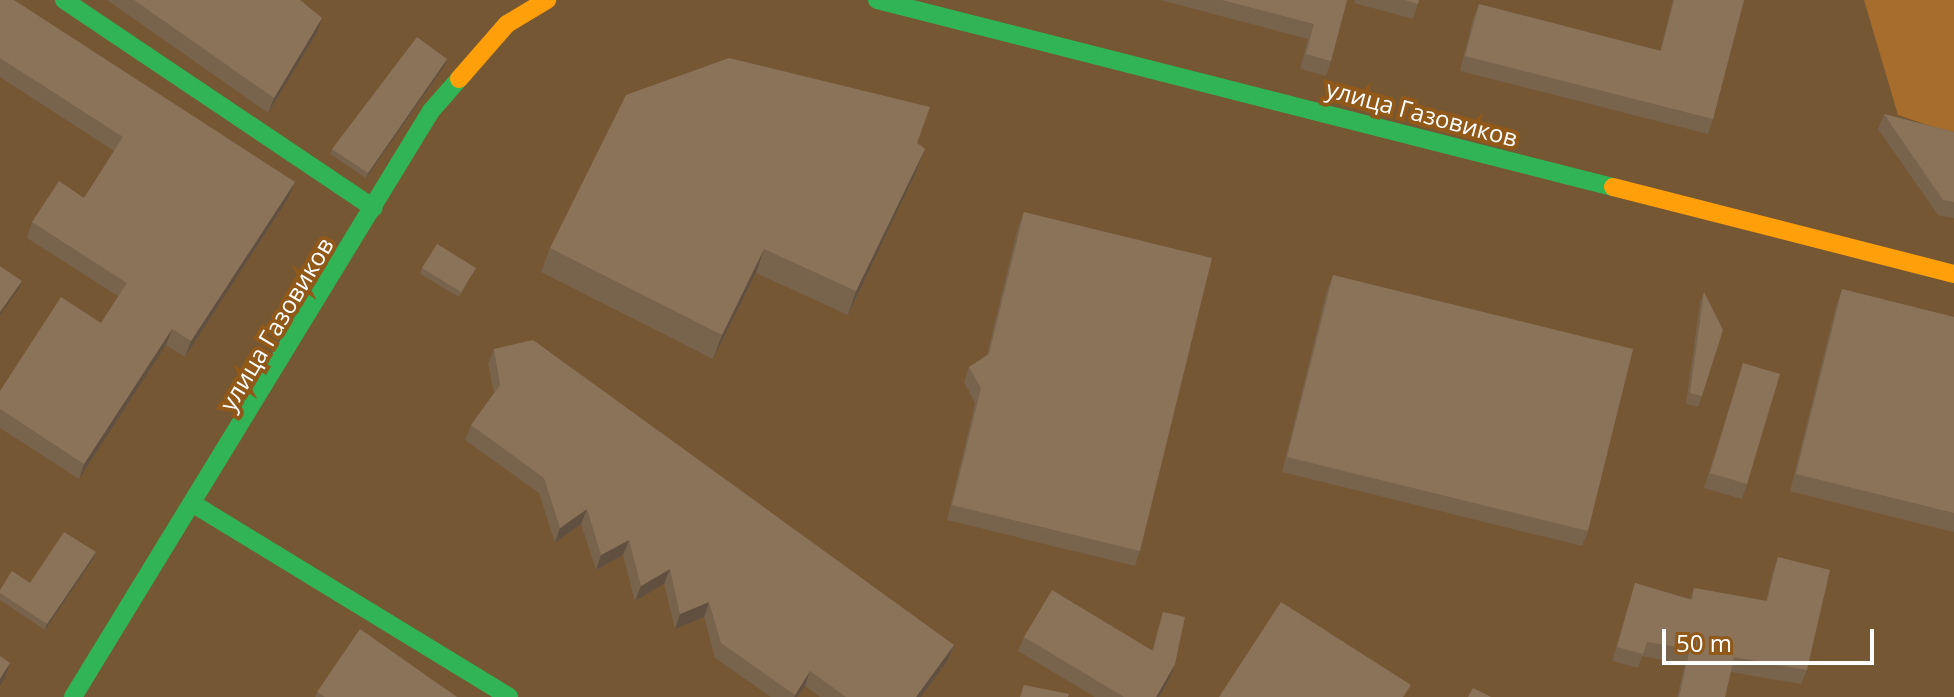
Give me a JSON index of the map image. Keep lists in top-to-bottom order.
{
  "streets": {
    "street": ["улица Газовиков"]
  },
  "scale_bar": "50 m"
}
